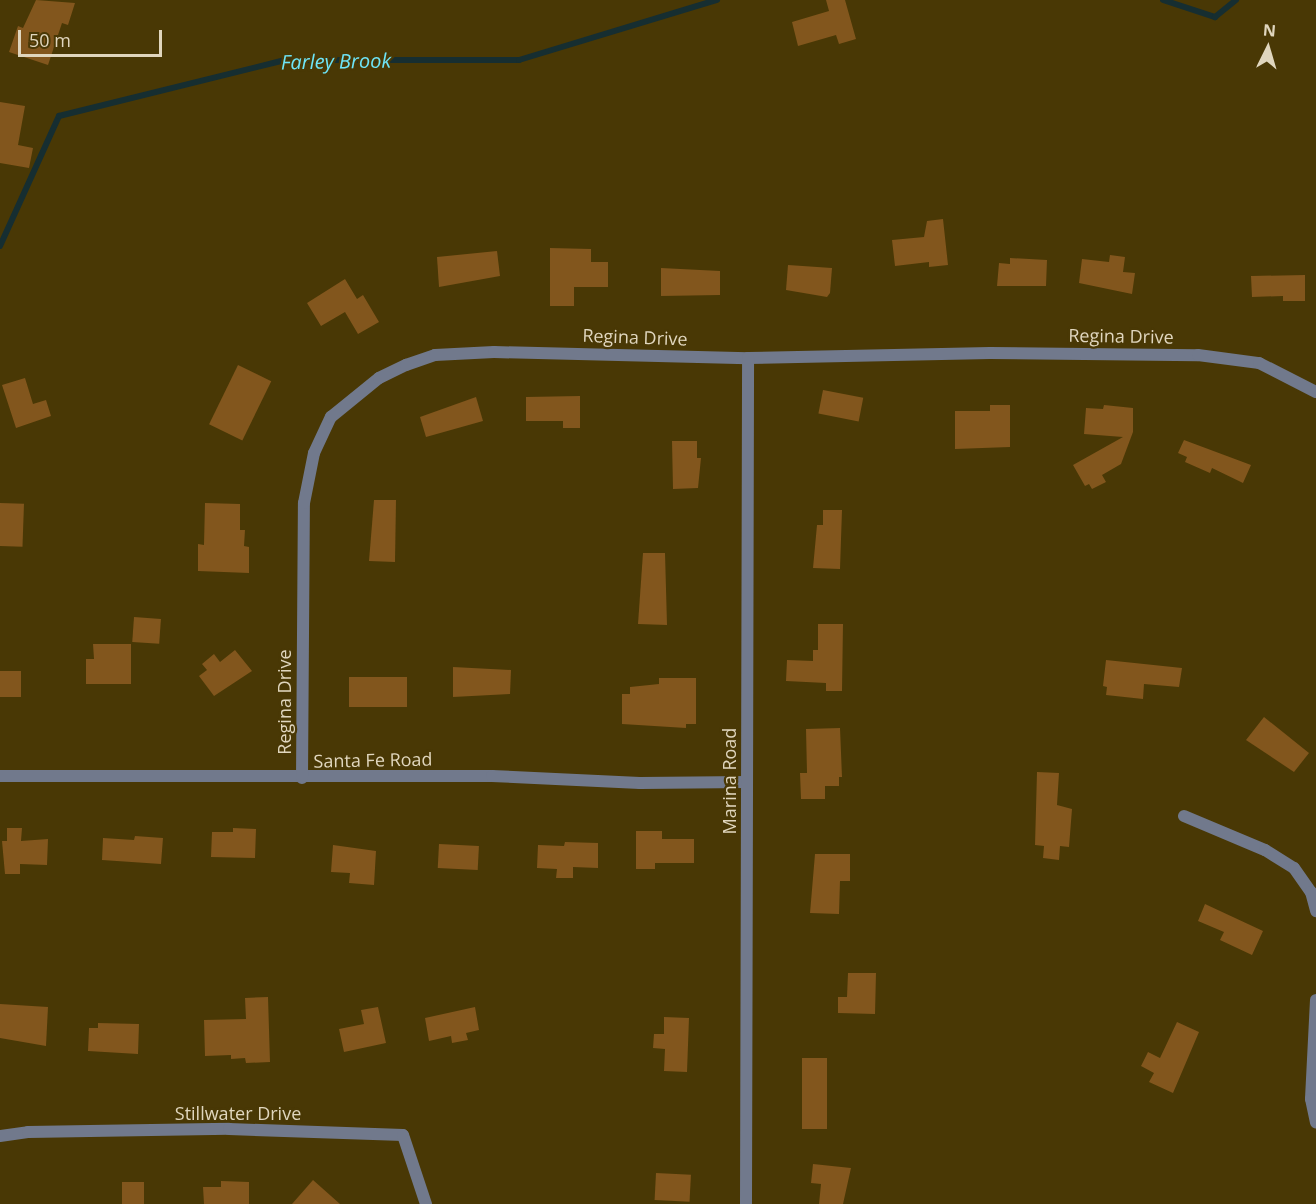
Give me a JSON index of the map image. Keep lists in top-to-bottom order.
{
  "streets": {
    "street": [
      "Regina Drive",
      "Santa Fe Road",
      "Marina Road",
      "Stillwater Drive"
    ]
  },
  "crossings": [
    ["Regina Drive", "Santa Fe Road"],
    ["Regina Drive", "Marina Road"],
    ["Santa Fe Road", "Marina Road"]
  ],
  "water": ["Farley Brook"],
  "scale_bar": "50 m",
  "north": "top"
}
